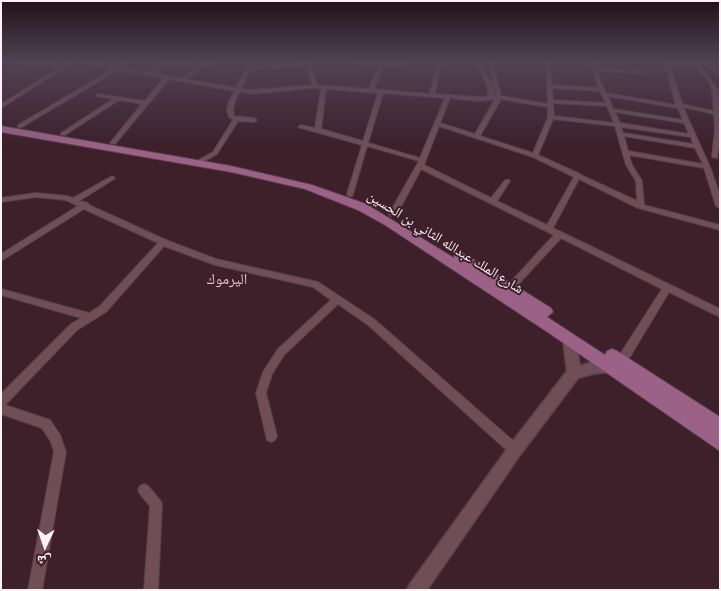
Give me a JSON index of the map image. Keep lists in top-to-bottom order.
{
  "streets": {
    "main road": ["شارع الملك عبدالله الثاني بن الحسين"]
  },
  "districts": ["اليرموك"],
  "north": "bottom"
}
